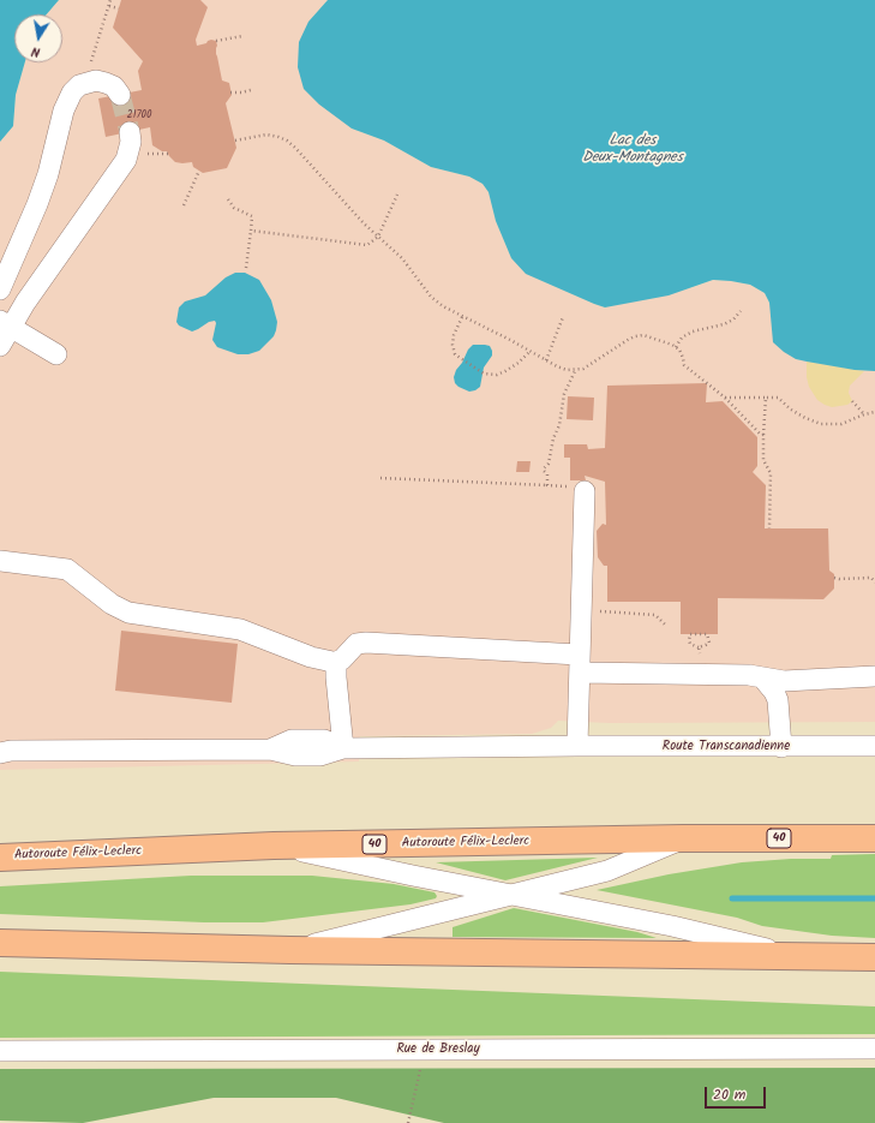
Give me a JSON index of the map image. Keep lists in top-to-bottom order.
{
  "streets": {
    "highway": ["40", "Autoroute Félix-Leclerc"],
    "street": ["Route Transcanadienne", "Rue de Breslay"]
  },
  "water": ["Lac des Deux-Montagnes"],
  "house_numbers": ["21700"],
  "scale_bar": "20 m",
  "north": "bottom"
}
